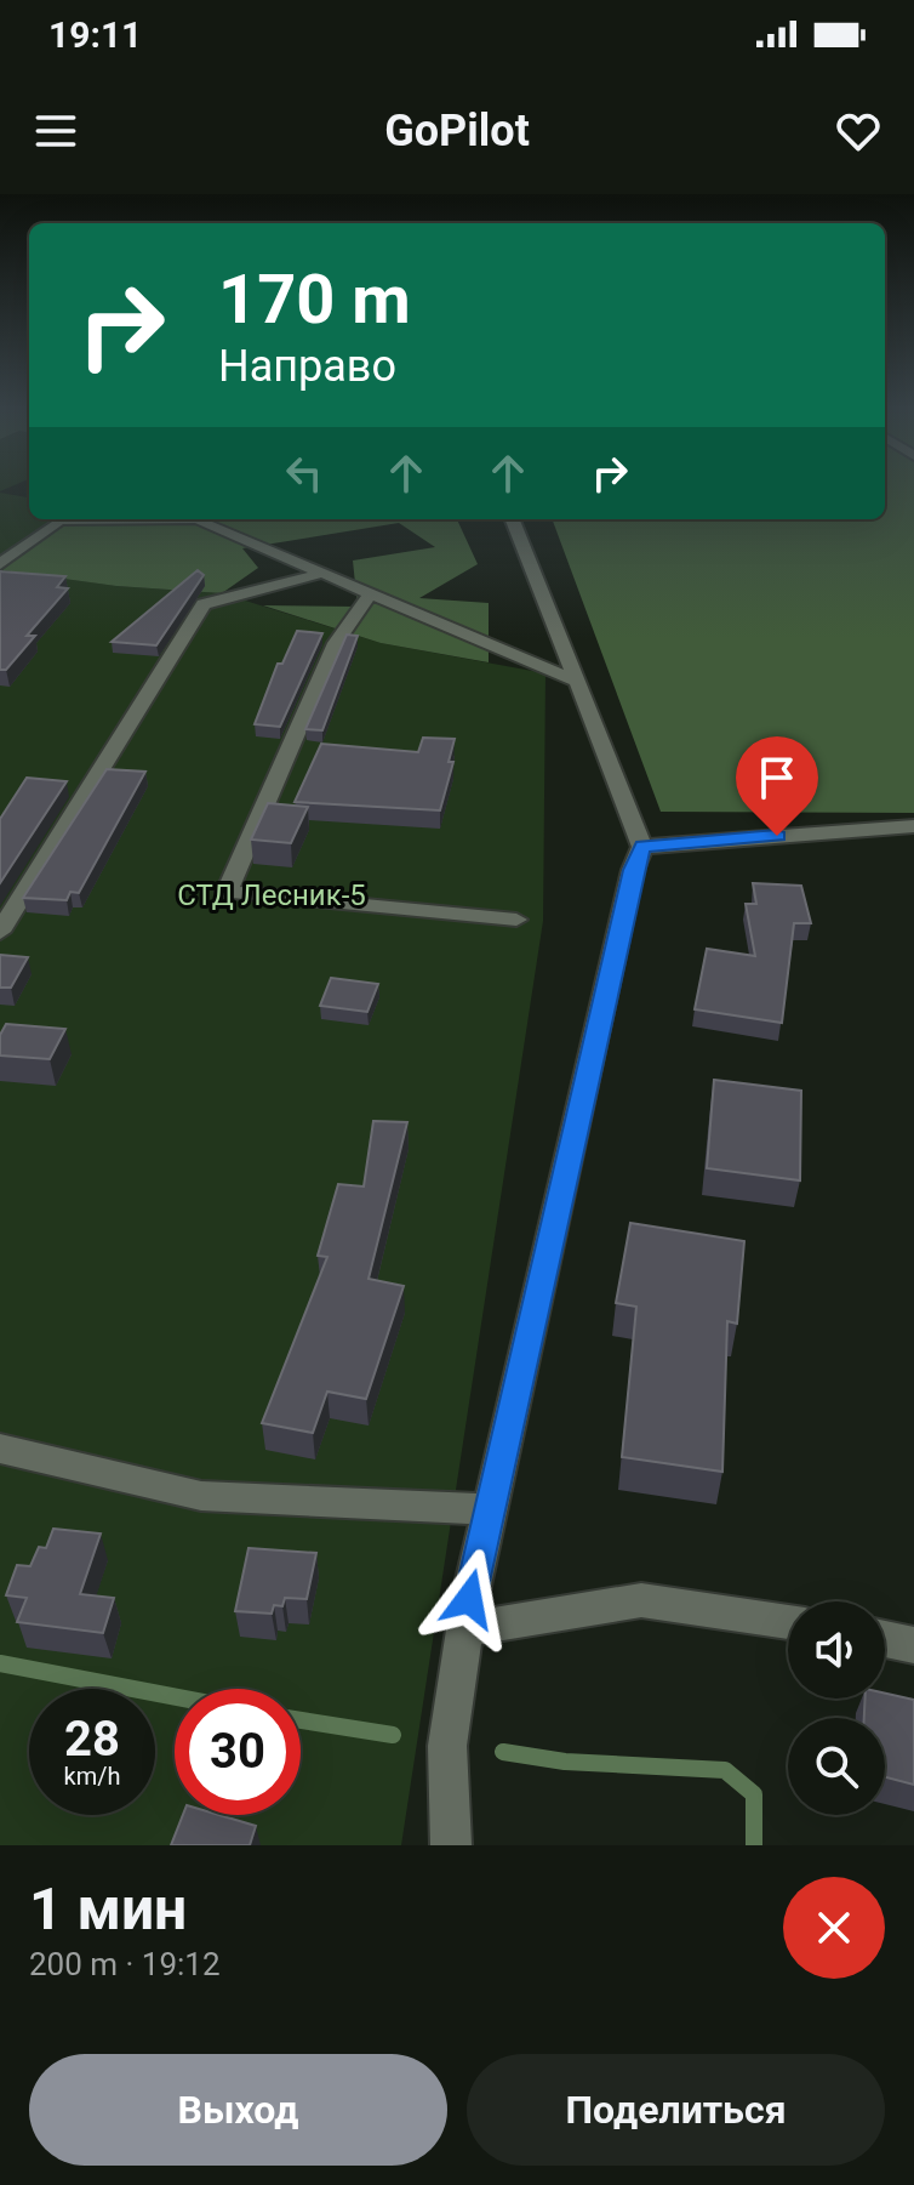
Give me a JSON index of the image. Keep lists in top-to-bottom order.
{
  "parks": ["СТД Лесник-5"],
  "page": {
    "status": "19:11",
    "header": "GoPilot",
    "turn": ["170 m", "Направо"],
    "speed": "28 km/h",
    "limit": "30",
    "heading": ["1 мин", "200 m · 19:12"],
    "buttons": ["Выход", "Поделиться"]
  }
}
